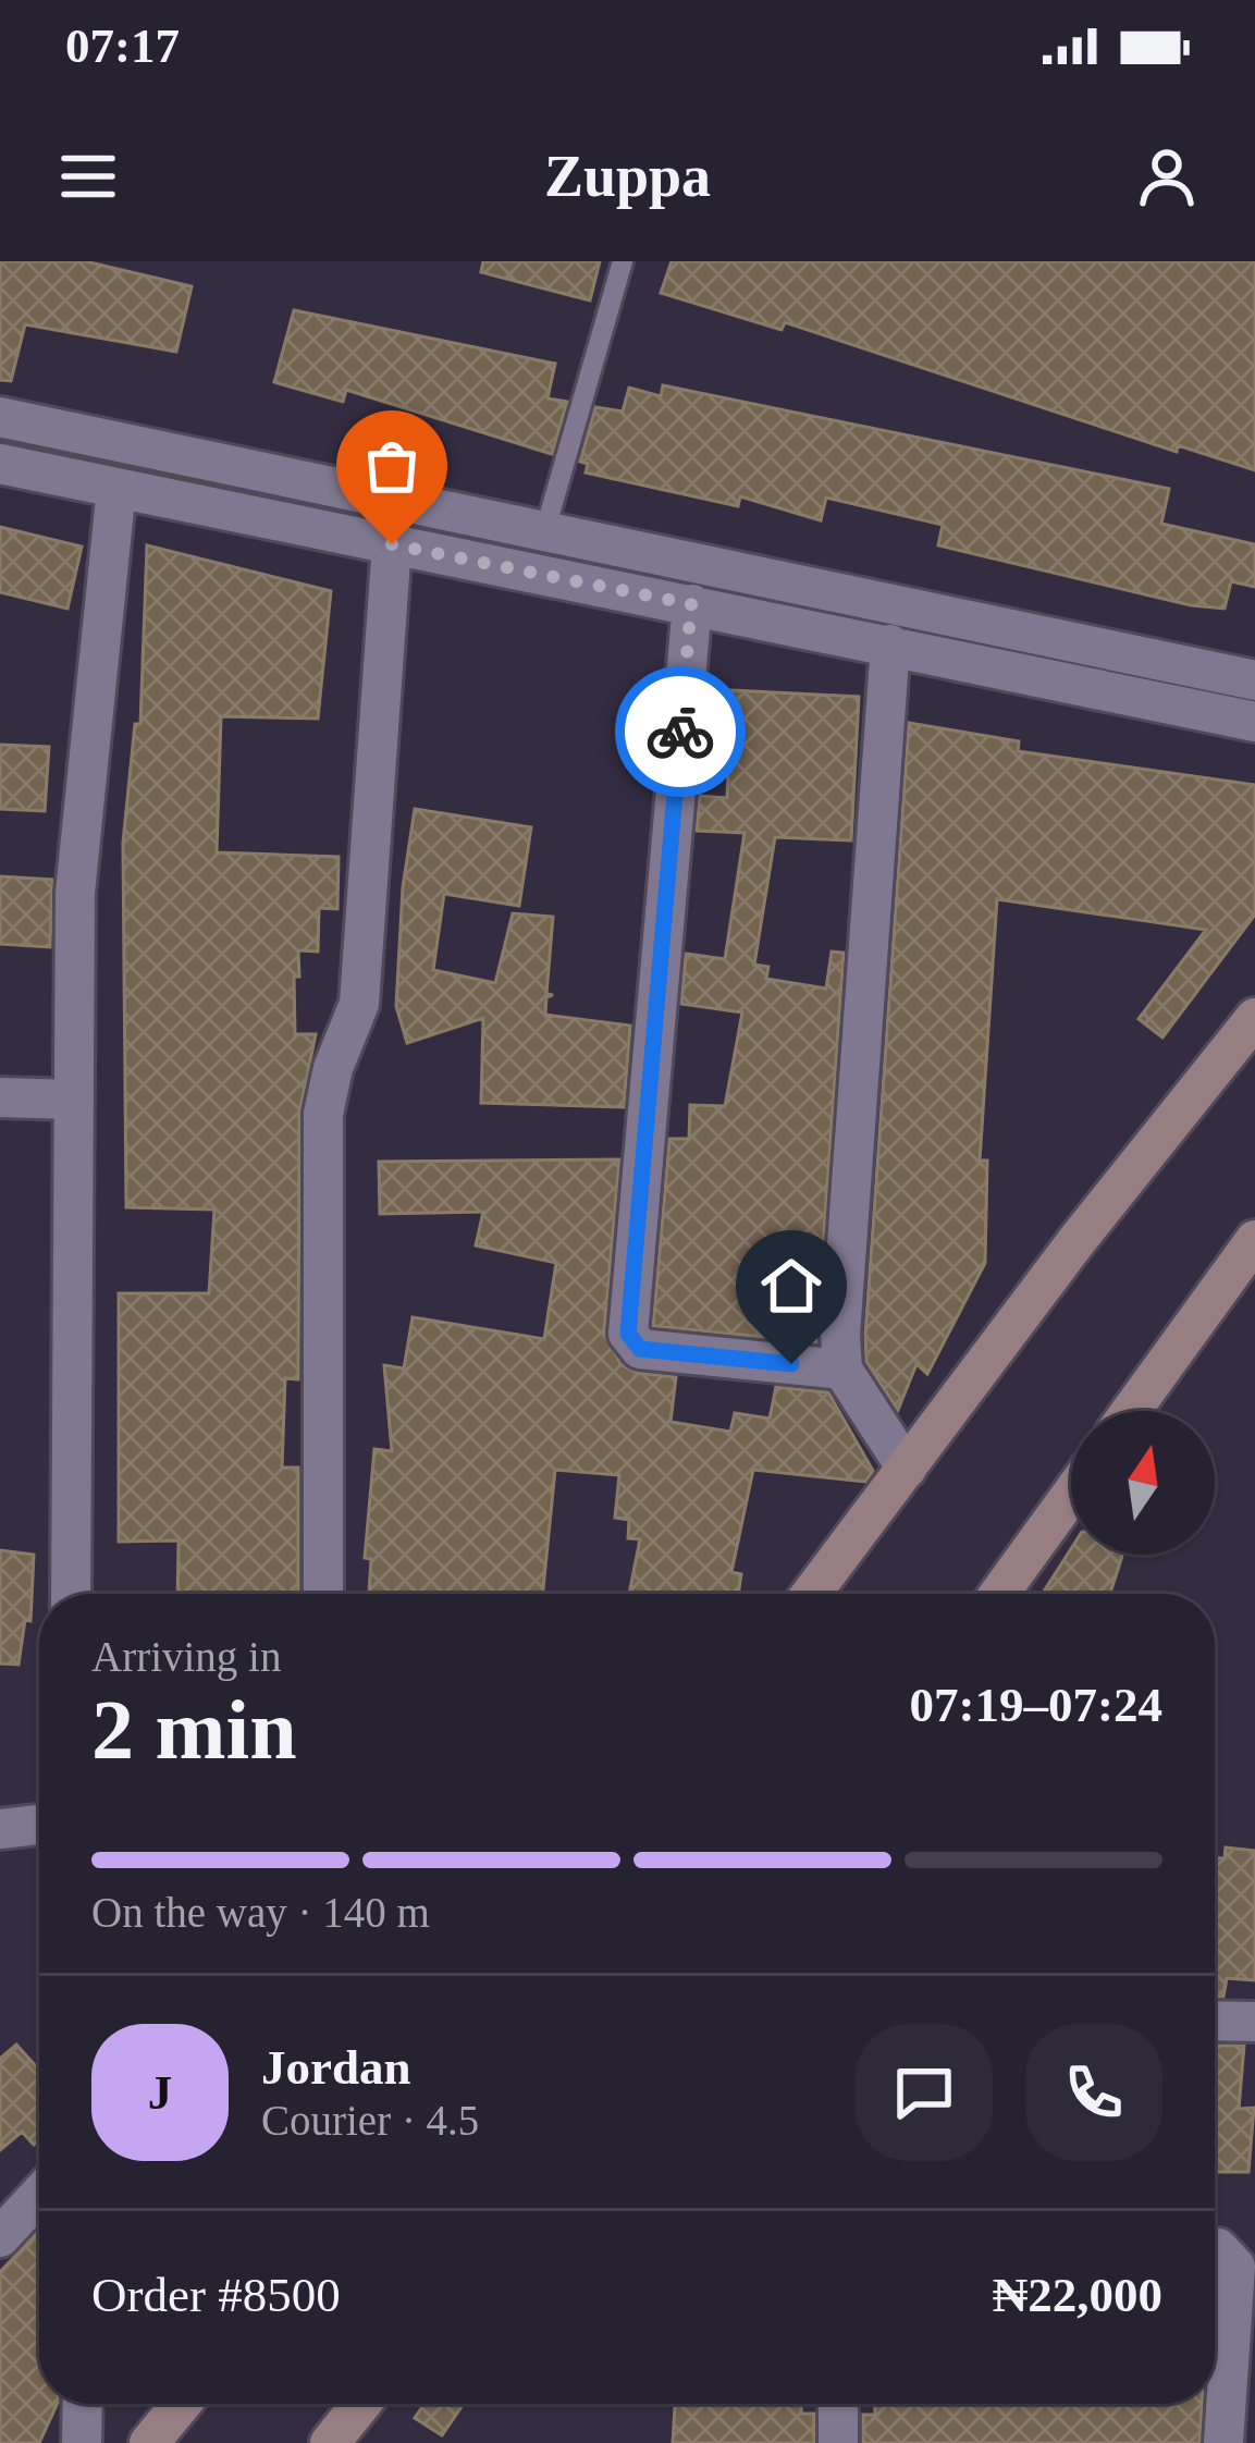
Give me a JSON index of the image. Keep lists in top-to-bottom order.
{
  "north": "top",
  "page": {
    "status": "07:17",
    "header": "Zuppa",
    "heading": ["2 min", "Arriving in", "07:19–07:24"],
    "panel": [
      "Jordan",
      "Courier · 4.5",
      "Order #8500",
      "₦22,000"
    ],
    "bar": "On the way · 140 m",
    "round": "J"
  }
}
